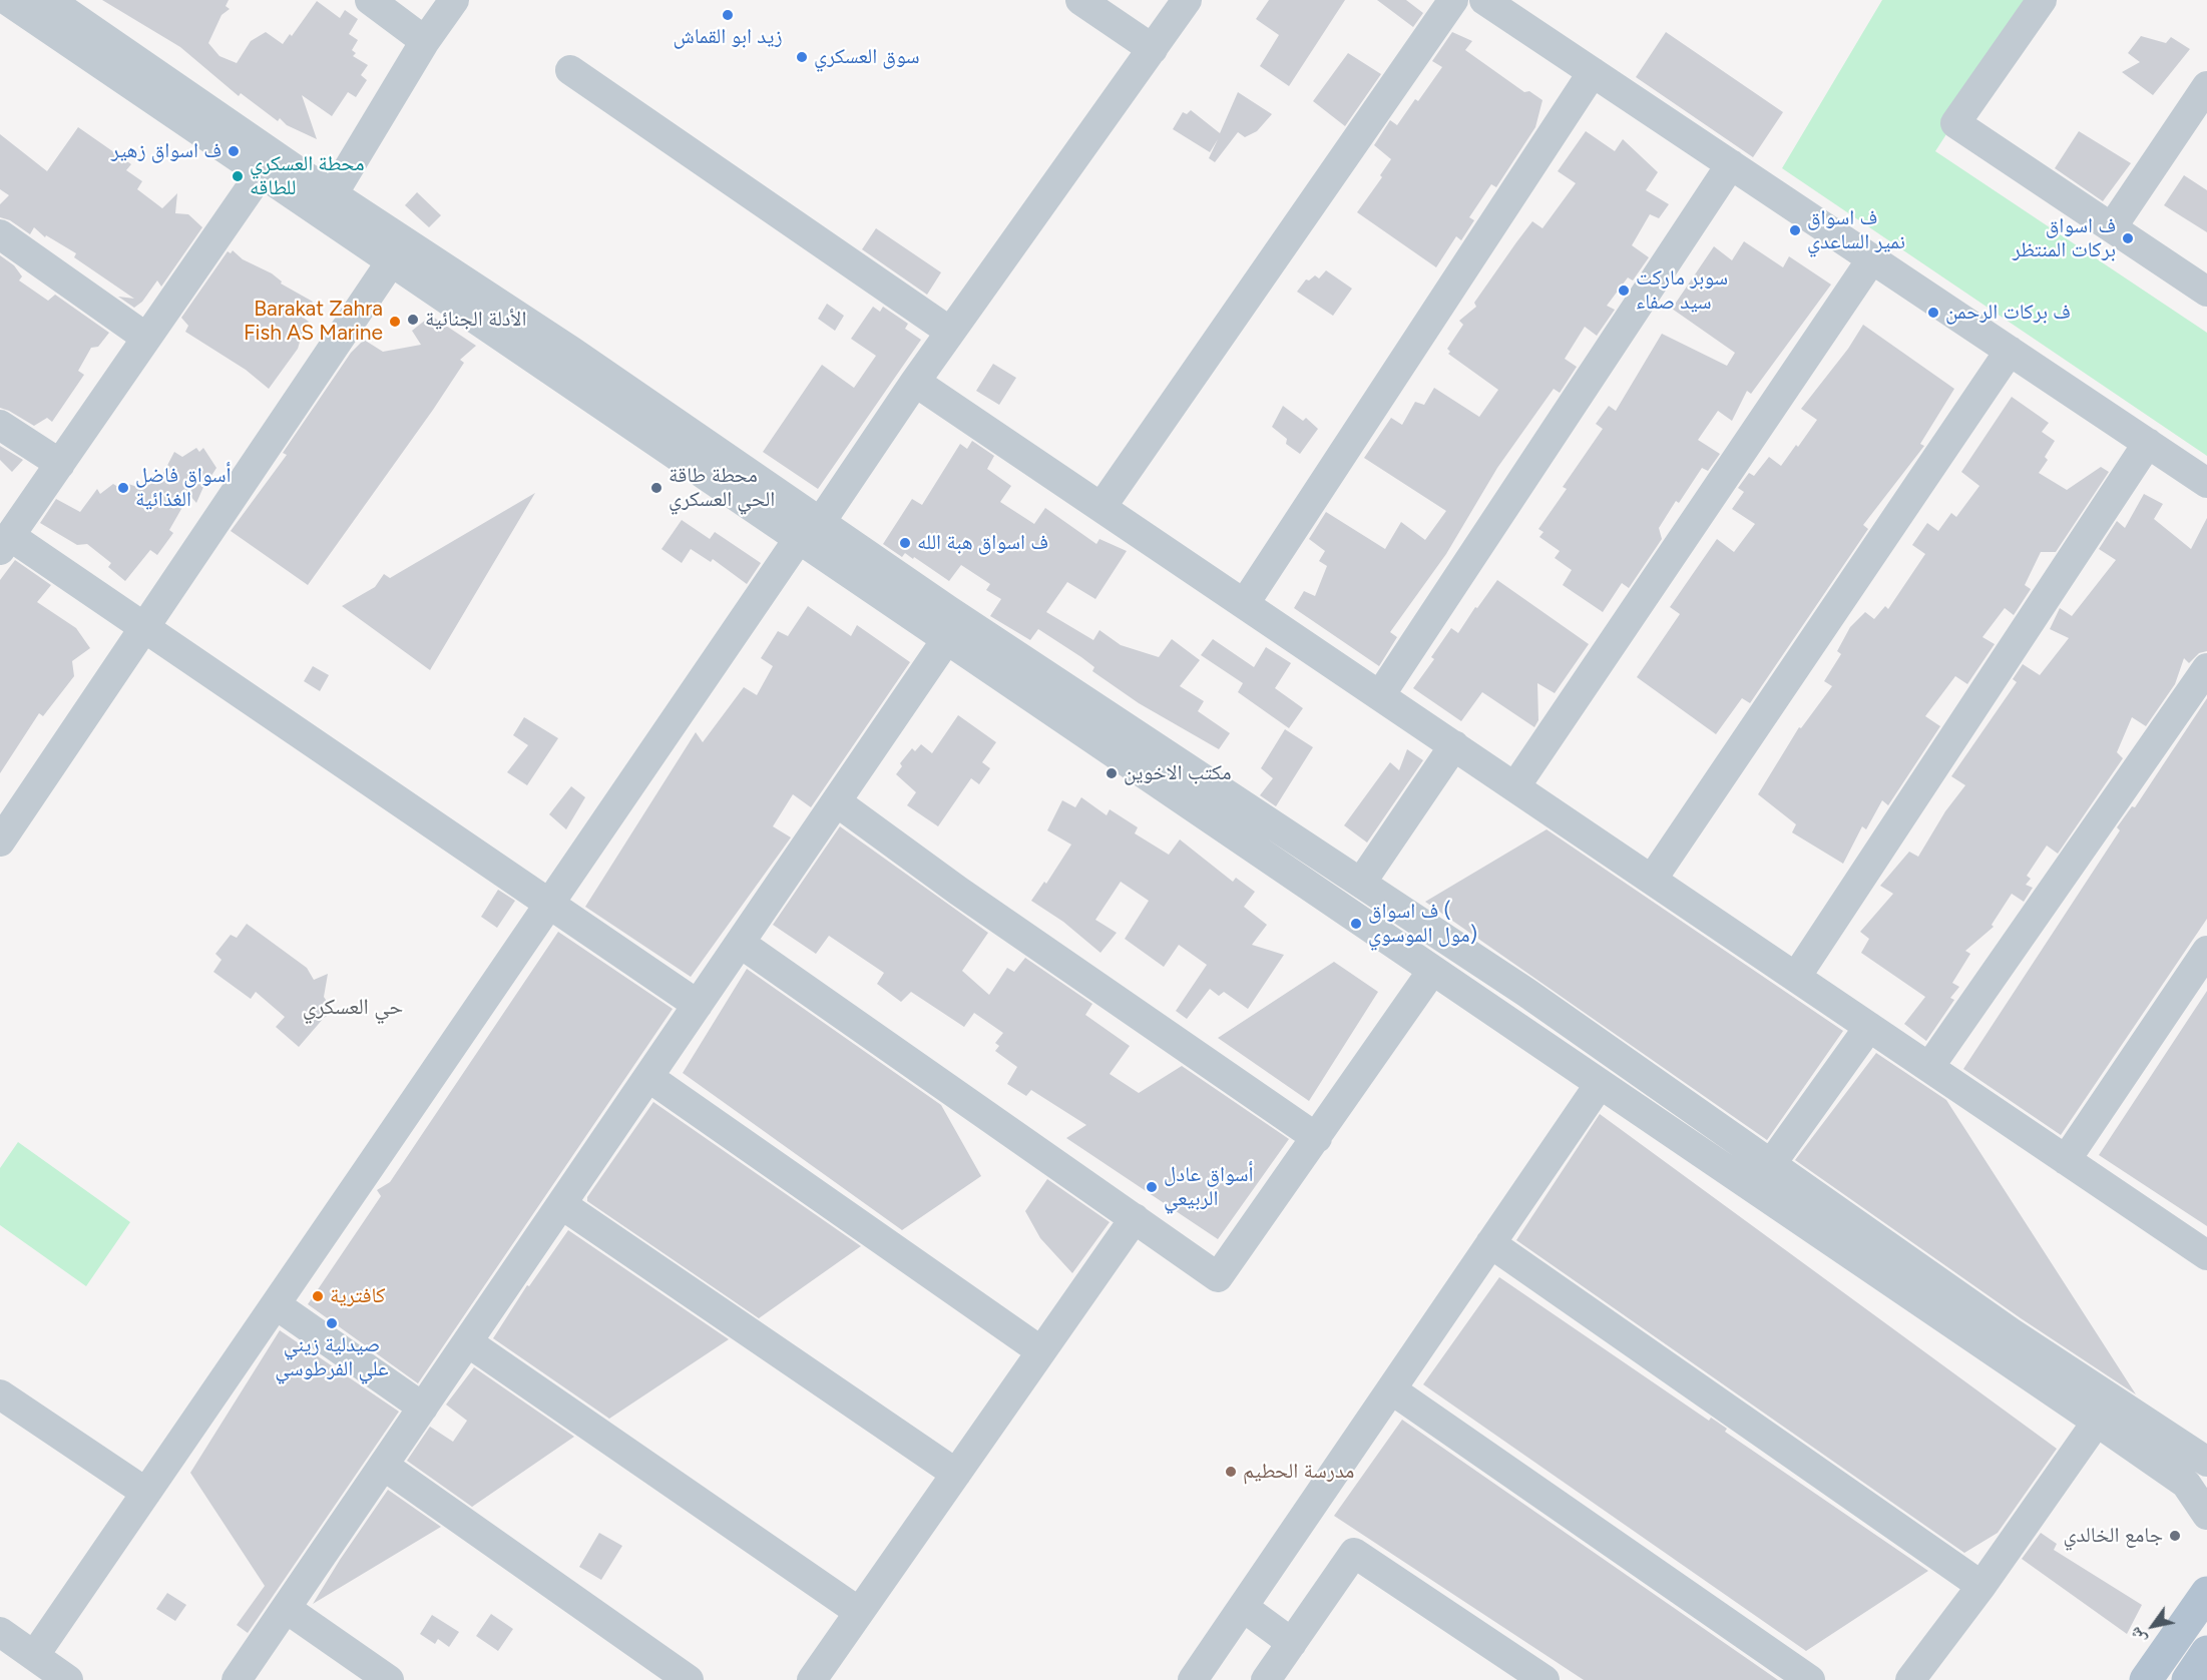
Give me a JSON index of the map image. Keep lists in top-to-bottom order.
{
  "districts": ["حي العسكري"],
  "places": [
    "زيد ابو القماش",
    "سوق العسكري",
    "ف اسواق زهير",
    "محطة العسكري للطاقه",
    "ف اسواق نمير الساعدي",
    "ف اسواق بركات المنتظر",
    "سوبر ماركت سيد صفاء",
    "ف بركات الرحمن",
    "الأدلة الجنائية",
    "Barakat Zahra Fish AS Marine",
    "أسواق فاضل الغذائية",
    "محطة طاقة الحي العسكري",
    "ف اسواق هبة الله",
    "مكتب الاخوين",
    "ف اسواق ( مول الموسوي)",
    "أسواق عادل الربيعي",
    "كافترية",
    "صيدلية زيني علي الفرطوسي",
    "مدرسة الحطيم",
    "جامع الخالدي"
  ],
  "north": "bottom left"
}
